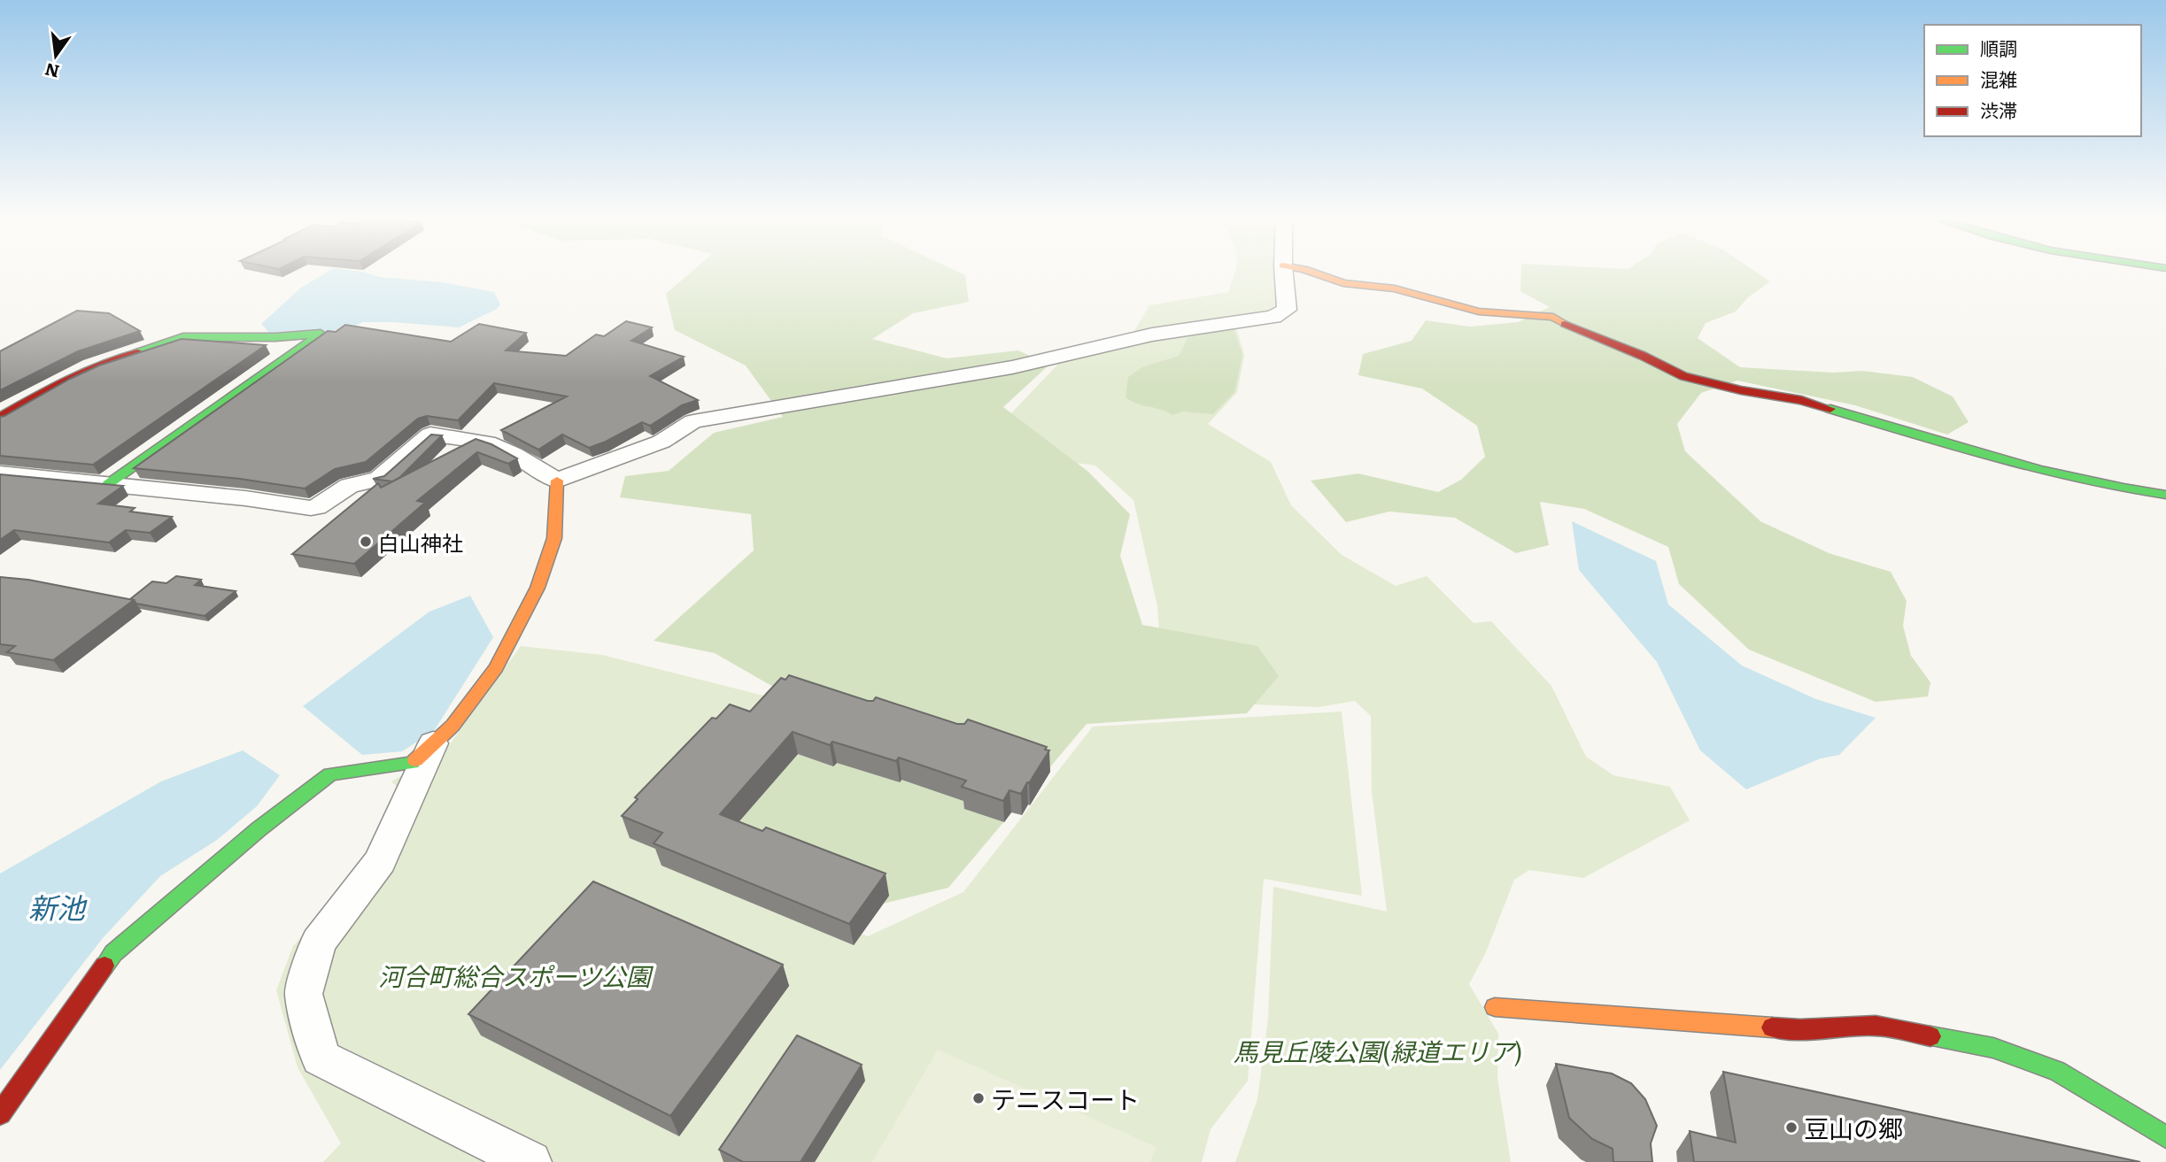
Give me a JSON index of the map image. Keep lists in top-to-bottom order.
{
  "water": ["新池"],
  "parks": ["河合町総合スポーツ公園", "馬見丘陵公園(緑道エリア)"],
  "places": ["白山神社", "テニスコート", "豆山の郷"],
  "legend": ["順調", "混雑", "渋滞"],
  "north": "bottom"
}
